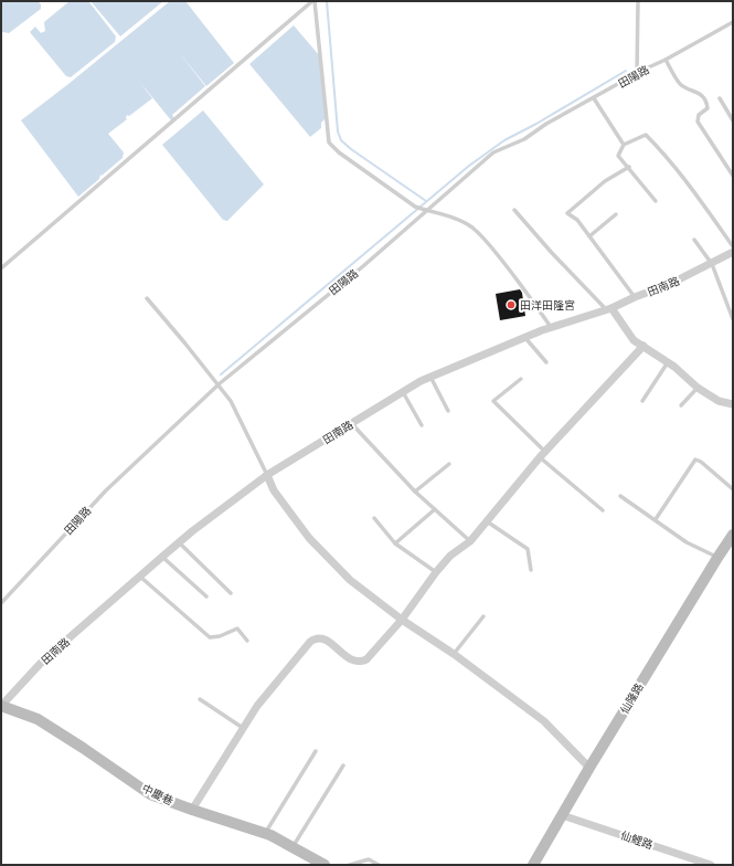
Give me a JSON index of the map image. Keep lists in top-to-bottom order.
{
  "streets": {
    "street": [
      "田南路",
      "仙隆路",
      "中慶巷",
      "仙鯉路"
    ],
    "lane": ["田陽路"]
  },
  "crossings": [
    ["田南路", "中慶巷"],
    ["仙隆路", "仙鯉路"]
  ],
  "places": ["田洋田隆宮"]
}
